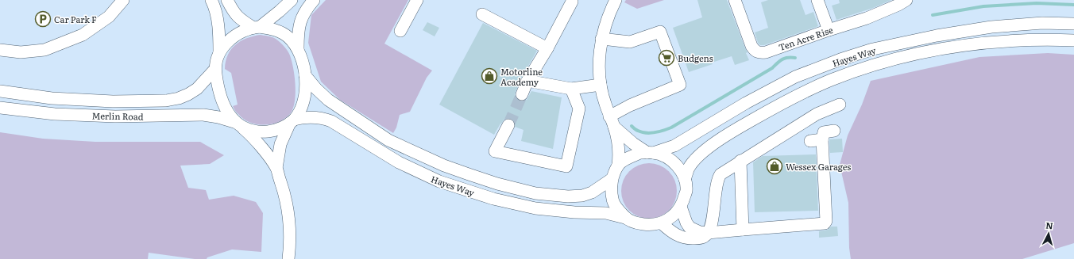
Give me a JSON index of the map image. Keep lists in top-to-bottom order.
{
  "streets": {
    "street": ["Ten Acre Rise", "Hayes Way", "Merlin Road"]
  },
  "crossings": [
    ["Hayes Way", "Merlin Road"]
  ],
  "places": {
    "parking": ["Car Park F"],
    "supermarket": ["Budgens"],
    "shop": ["Motorline Academy", "Wessex Garages"]
  },
  "north": "top"
}
